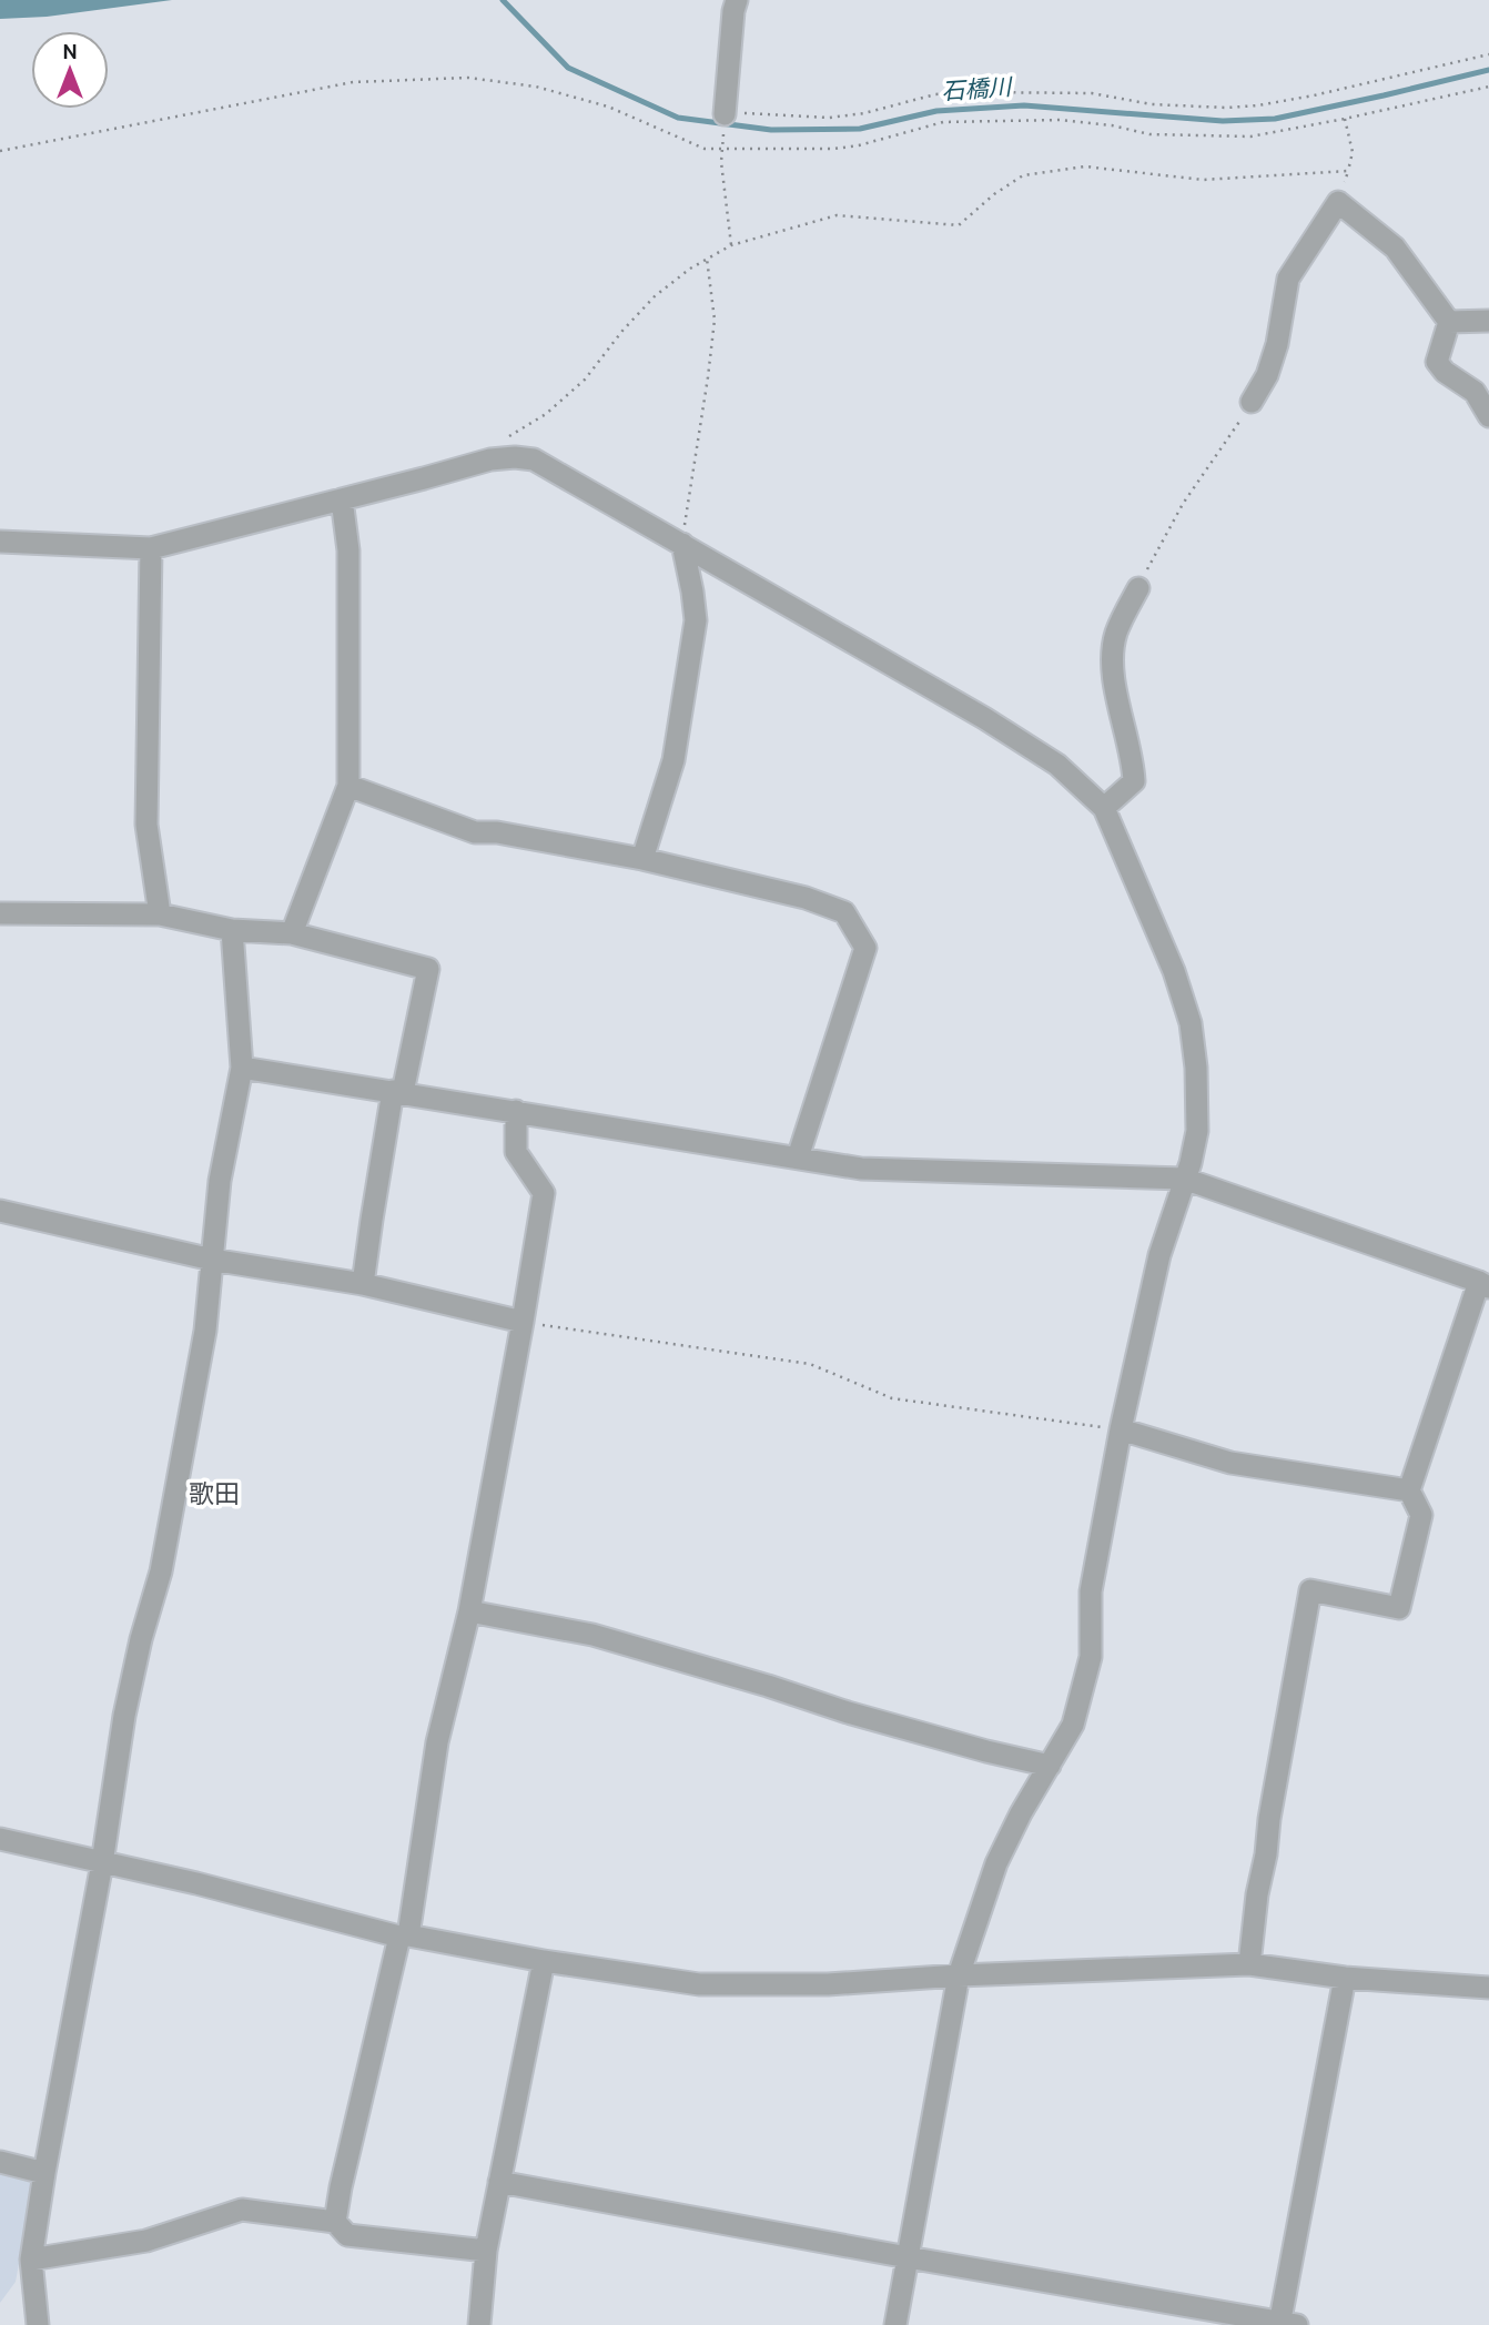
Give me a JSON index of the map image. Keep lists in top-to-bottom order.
{
  "districts": ["歌田"],
  "water": ["石橋川"],
  "north": "top"
}
